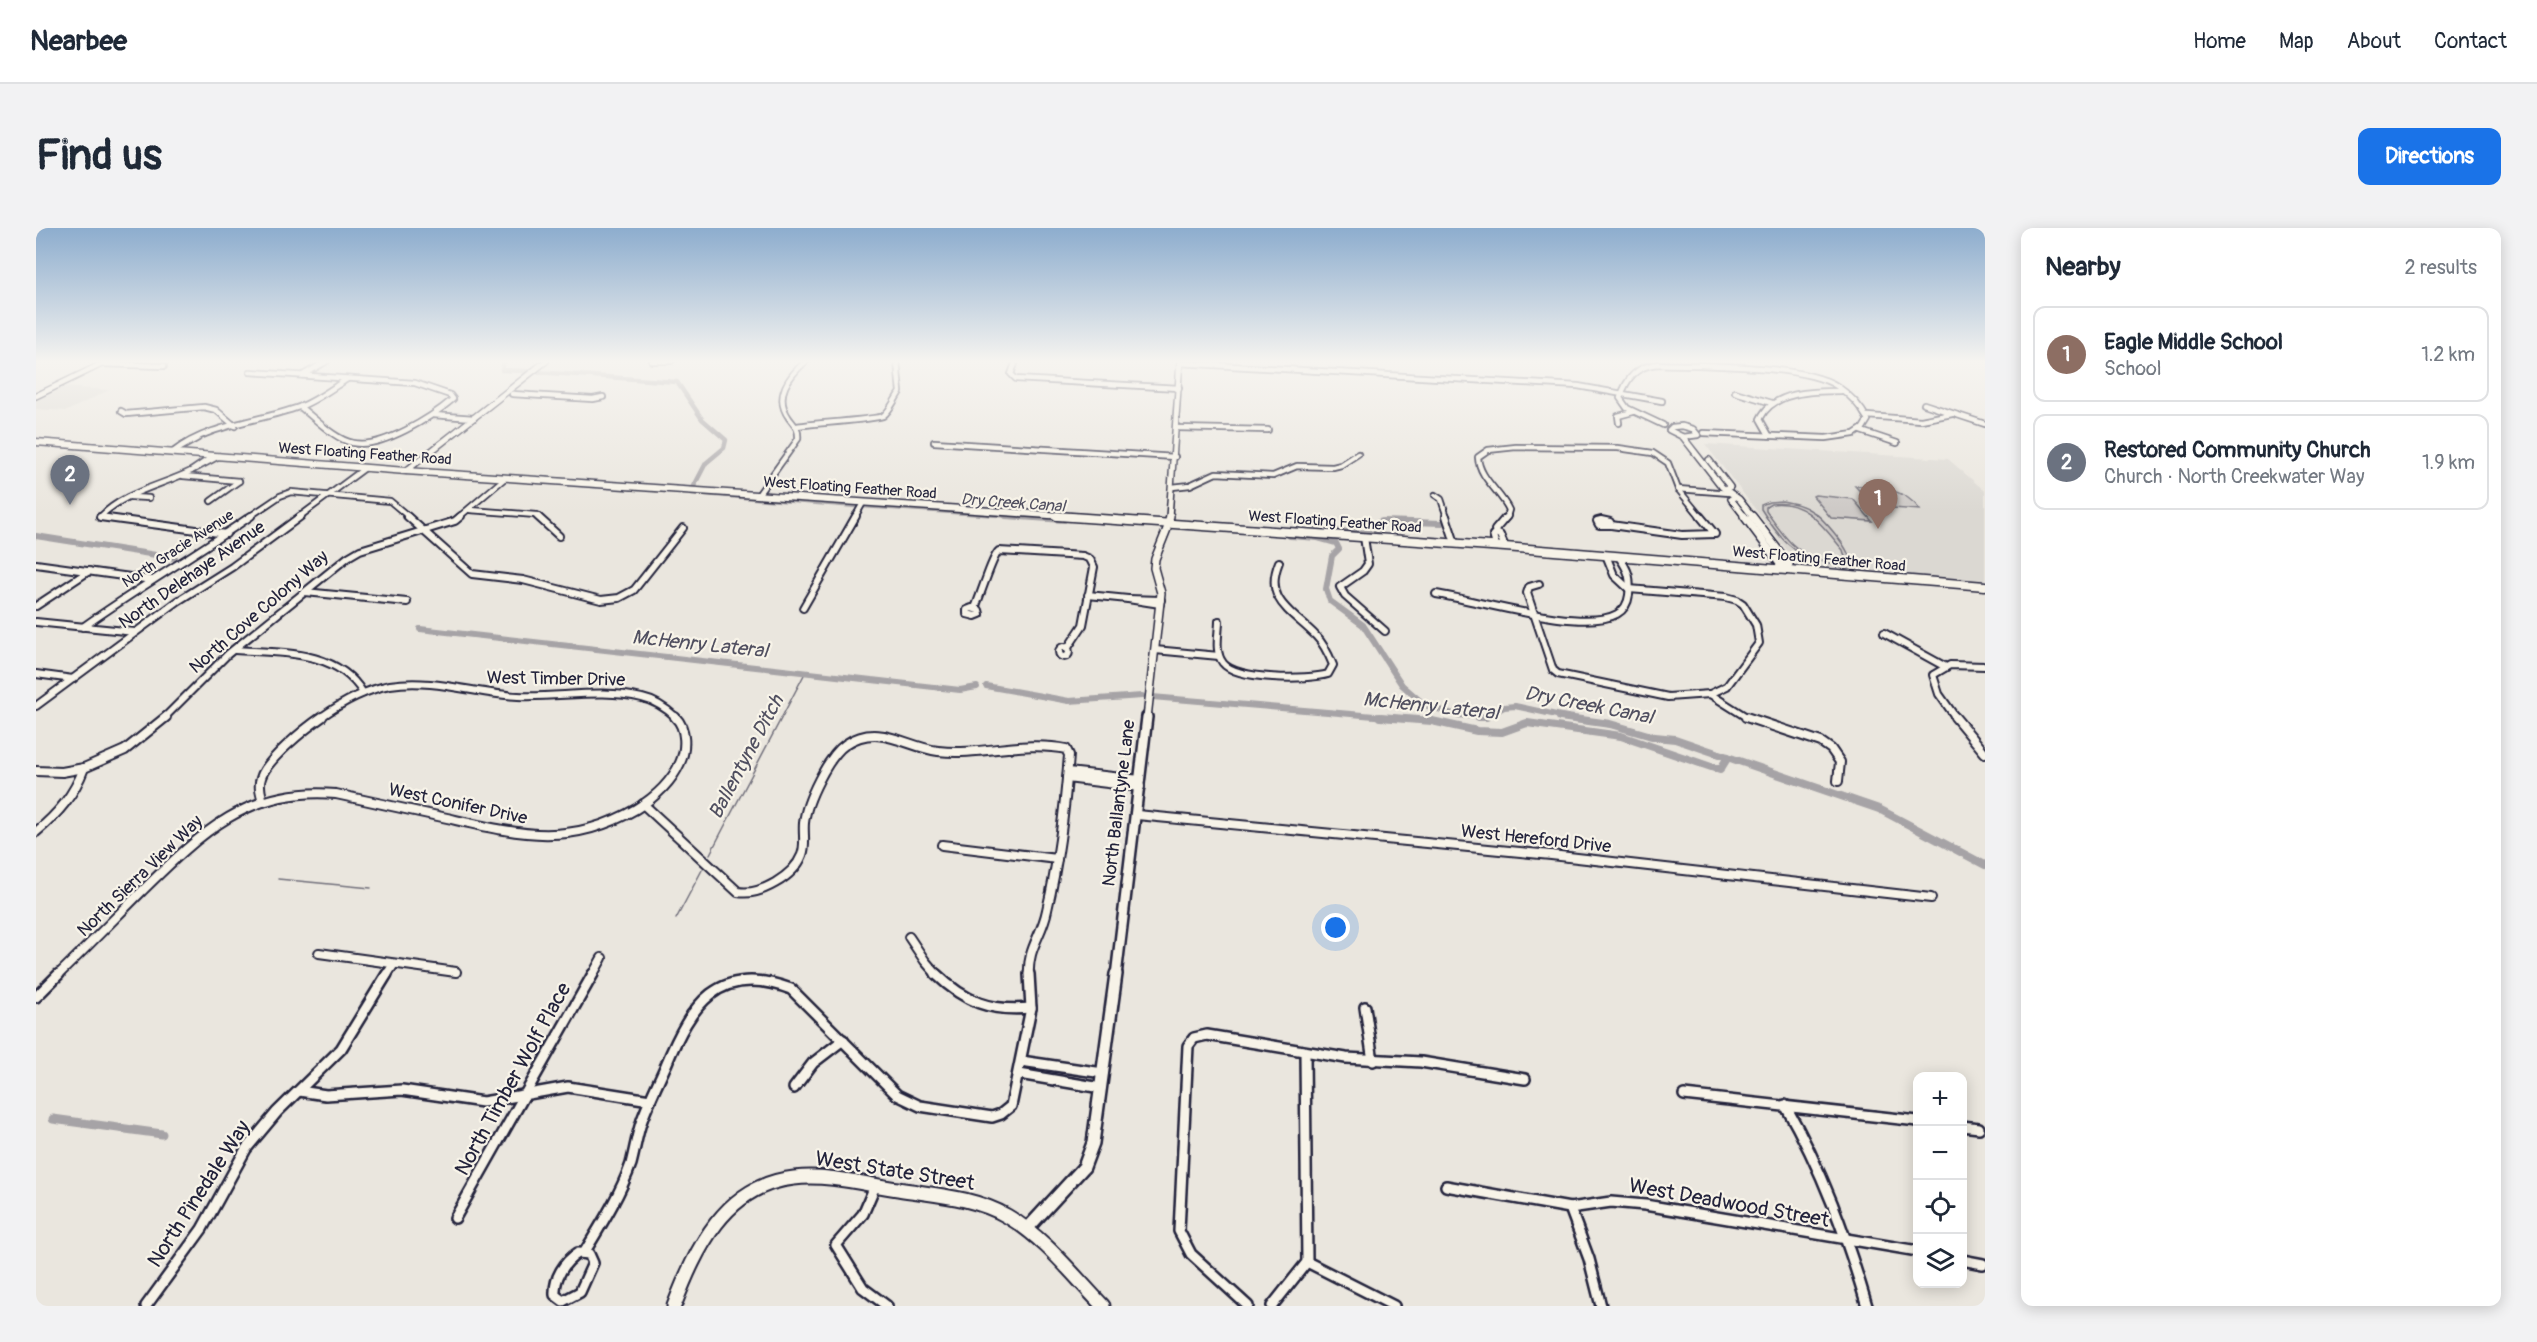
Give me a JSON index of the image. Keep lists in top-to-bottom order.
{
  "streets": {
    "main road": ["West Floating Feather Road", "West State Street"],
    "street": [
      "North Gracie Avenue",
      "North Delehaye Avenue",
      "North Cove Colony Way",
      "West Timber Drive",
      "North Ballantyne Lane",
      "West Conifer Drive",
      "West Hereford Drive",
      "North Sierra View Way",
      "North Timber Wolf Place",
      "North Pinedale Way",
      "West Deadwood Street"
    ]
  },
  "crossings": [
    ["West Floating Feather Road", "North Delehaye Avenue"],
    ["West Floating Feather Road", "North Cove Colony Way"],
    ["West Floating Feather Road", "North Ballantyne Lane"],
    ["North Gracie Avenue", "North Delehaye Avenue"],
    ["West Timber Drive", "West Conifer Drive"],
    ["North Ballantyne Lane", "West Hereford Drive"],
    ["North Ballantyne Lane", "West State Street"],
    ["West Conifer Drive", "North Sierra View Way"]
  ],
  "water": ["Dry Creek Canal", "McHenry Lateral", "Ballentyne Ditch"],
  "page": {
    "header": "Nearbee",
    "nav": [
      "Home",
      "Map",
      "About",
      "Contact"
    ],
    "buttons": "Directions",
    "title": "Find us",
    "heading": ["Nearby", "2 results"],
    "list": [
      {
        "mark": "1",
        "name": "Eagle Middle School",
        "note": "School",
        "value": "1.2 km"
      },
      {
        "mark": "2",
        "name": "Restored Community Church",
        "note": "Church · North Creekwater Way",
        "value": "1.9 km"
      }
    ],
    "pins": ["2", "1"],
    "map_buttons": ["+", "−"]
  }
}
